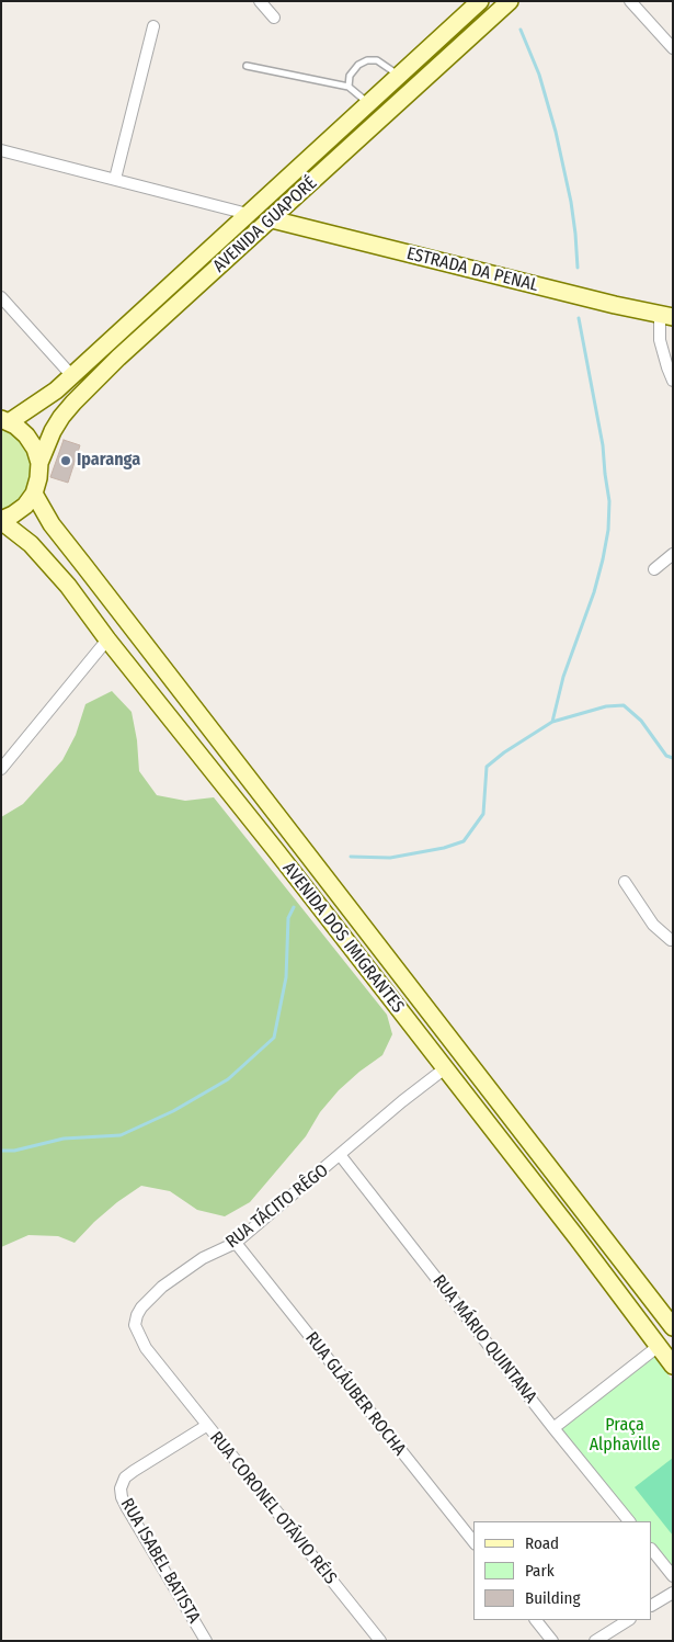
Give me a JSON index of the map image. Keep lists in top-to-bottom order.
{
  "streets": {
    "main road": ["AVENIDA GUAPORÉ", "ESTRADA DA PENAL", "AVENIDA DOS IMIGRANTES"],
    "street": [
      "RUA TÁCITO RÊGO",
      "RUA MÁRIO QUINTANA",
      "RUA GLÁUBER ROCHA",
      "RUA CORONEL OTÁVIO RÉIS",
      "RUA ISABEL BATISTA"
    ]
  },
  "crossings": [
    ["AVENIDA GUAPORÉ", "ESTRADA DA PENAL"],
    ["AVENIDA GUAPORÉ", "AVENIDA DOS IMIGRANTES"],
    ["AVENIDA DOS IMIGRANTES", "RUA TÁCITO RÊGO"],
    ["RUA TÁCITO RÊGO", "RUA MÁRIO QUINTANA"],
    ["RUA TÁCITO RÊGO", "RUA GLÁUBER ROCHA"],
    ["RUA TÁCITO RÊGO", "RUA CORONEL OTÁVIO RÉIS"],
    ["RUA CORONEL OTÁVIO RÉIS", "RUA ISABEL BATISTA"]
  ],
  "parks": ["Praça Alphaville"],
  "places": ["Iparanga"],
  "legend": ["Road", "Park", "Building"]
}
